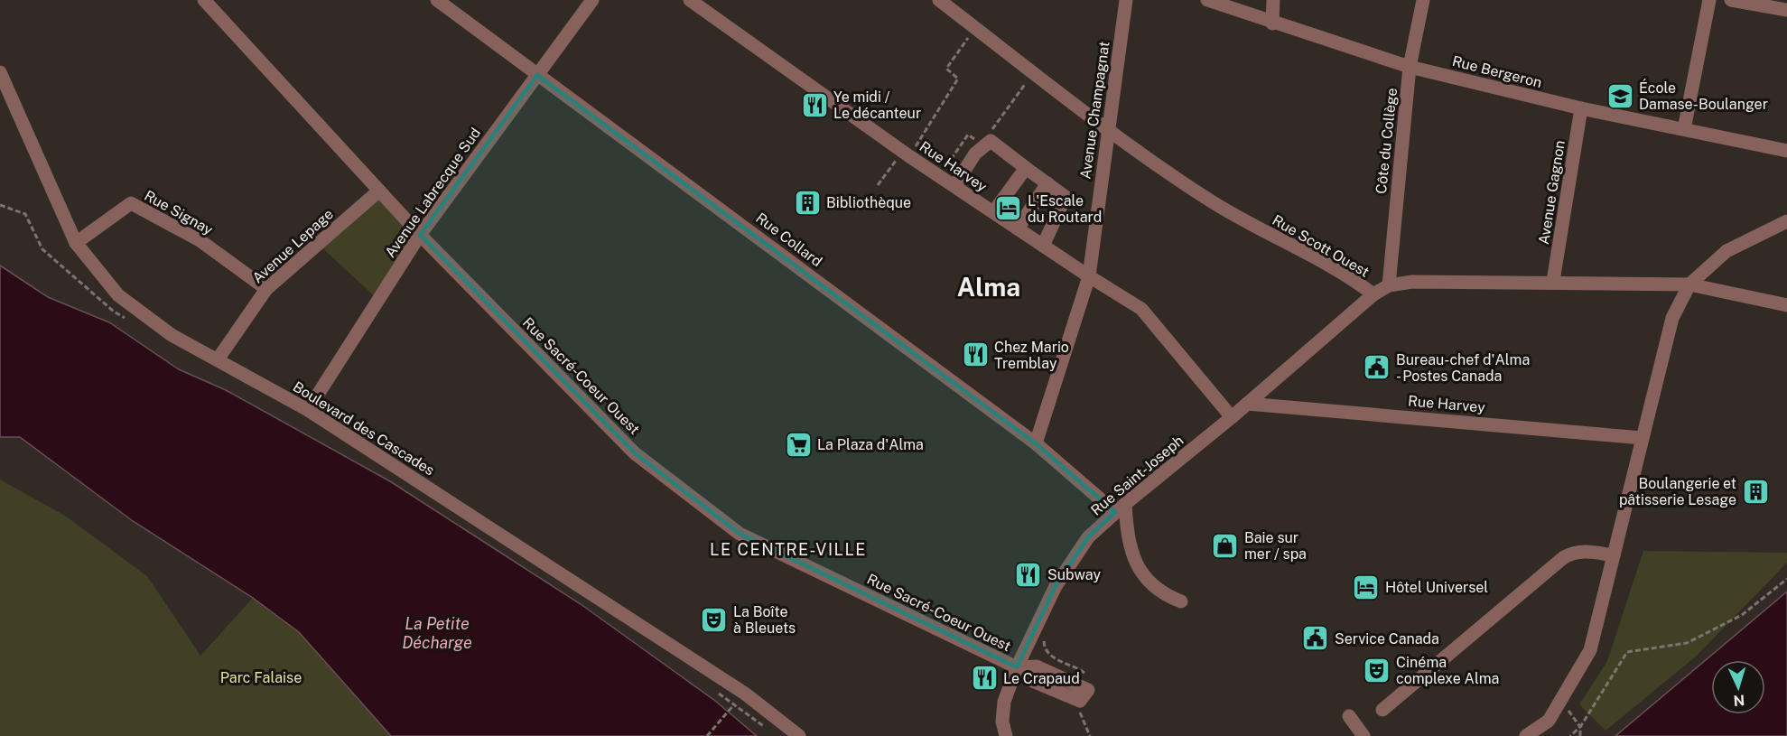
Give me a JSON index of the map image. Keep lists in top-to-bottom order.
{
  "streets": {
    "street": [
      "Rue Bergeron",
      "Avenue Champagnat",
      "Côte du Collège",
      "Rue Harvey",
      "Avenue Labrecque Sud",
      "Avenue Gagnon",
      "Rue Signay",
      "Rue Collard",
      "Avenue Lepage",
      "Rue Scott Ouest",
      "Rue Sacré-Coeur Ouest",
      "Boulevard des Cascades",
      "Rue Saint-Joseph"
    ]
  },
  "crossings": [
    ["Rue Bergeron", "Côte du Collège"],
    ["Rue Bergeron", "Avenue Gagnon"],
    ["Avenue Champagnat", "Rue Harvey"],
    ["Avenue Champagnat", "Rue Collard"],
    ["Avenue Champagnat", "Rue Scott Ouest"],
    ["Côte du Collège", "Rue Scott Ouest"],
    ["Rue Harvey", "Rue Saint-Joseph"],
    ["Avenue Labrecque Sud", "Rue Collard"],
    ["Avenue Labrecque Sud", "Rue Sacré-Coeur Ouest"],
    ["Avenue Labrecque Sud", "Boulevard des Cascades"],
    ["Avenue Gagnon", "Rue Scott Ouest"],
    ["Rue Signay", "Avenue Lepage"],
    ["Rue Signay", "Boulevard des Cascades"],
    ["Rue Collard", "Rue Saint-Joseph"],
    ["Avenue Lepage", "Rue Sacré-Coeur Ouest"],
    ["Avenue Lepage", "Boulevard des Cascades"],
    ["Rue Scott Ouest", "Rue Saint-Joseph"],
    ["Rue Sacré-Coeur Ouest", "Rue Saint-Joseph"]
  ],
  "districts": ["Alma", "LE CENTRE-VILLE"],
  "water": ["La Petite Décharge"],
  "parks": ["Parc Falaise"],
  "places": {
    "school or university": ["École Damase-Boulanger"],
    "restaurant": [
      "Ye midi / Le décanteur",
      "Chez Mario Tremblay",
      "Subway",
      "Le Crapaud"
    ],
    "building": ["Bibliothèque", "Boulangerie et pâtisserie Lesage"],
    "hotel": ["L'Escale du Routard", "Hôtel Universel"],
    "public building": ["Bureau-chef d'Alma - Postes Canada", "Service Canada"],
    "supermarket": ["La Plaza d'Alma"],
    "shop": ["Baie sur mer / spa"],
    "theatre": ["La Boîte à Bleuets", "Cinéma complexe Alma"]
  },
  "north": "bottom"
}
